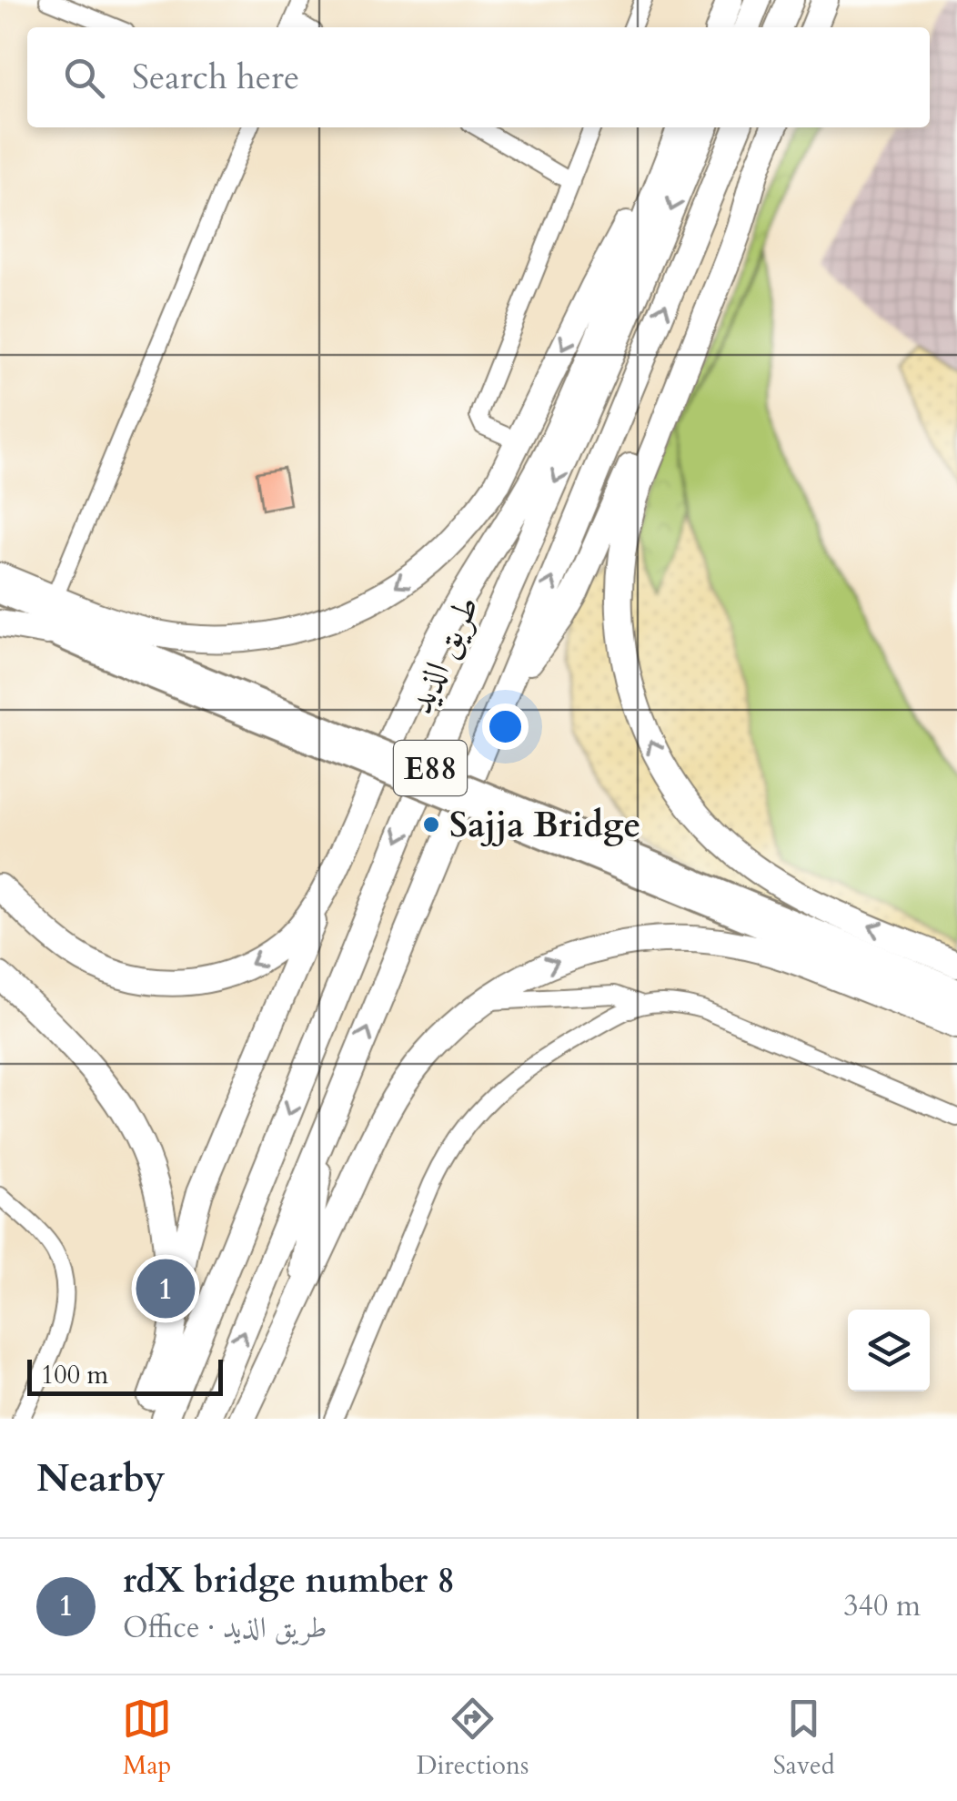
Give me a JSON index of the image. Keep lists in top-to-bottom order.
{
  "streets": {
    "highway": ["طريق الذيد", "E88"]
  },
  "places": ["Sajja Bridge"],
  "scale_bar": "100 m",
  "page": {
    "search": "Search here",
    "pins": "1",
    "scale": "100 m",
    "heading": "Nearby",
    "list": [
      {
        "mark": "1",
        "name": "rdX bridge number 8",
        "note": "Office · طريق الذيد",
        "value": "340 m"
      }
    ],
    "nav": ["Map", "Directions", "Saved"]
  }
}
